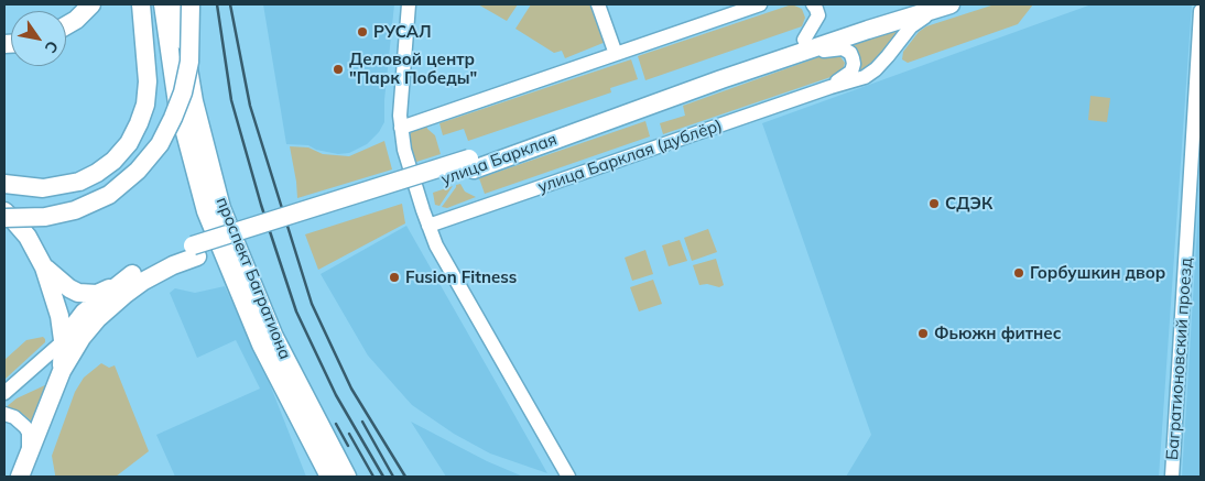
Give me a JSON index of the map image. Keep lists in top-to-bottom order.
{
  "streets": {
    "main road": ["улица Барклая", "проспект Багратиона"],
    "street": ["улица Барклая (дублёр)", "Багратионовский проезд"]
  },
  "crossings": [
    ["улица Барклая (дублёр)", "улица Барклая"]
  ],
  "places": [
    "РУСАЛ",
    "Деловой центр \"Парк Победы\"",
    "СДЭК",
    "Горбушкин двор",
    "Fusion Fitness",
    "Фьюжн фитнес"
  ],
  "north": "bottom right"
}
